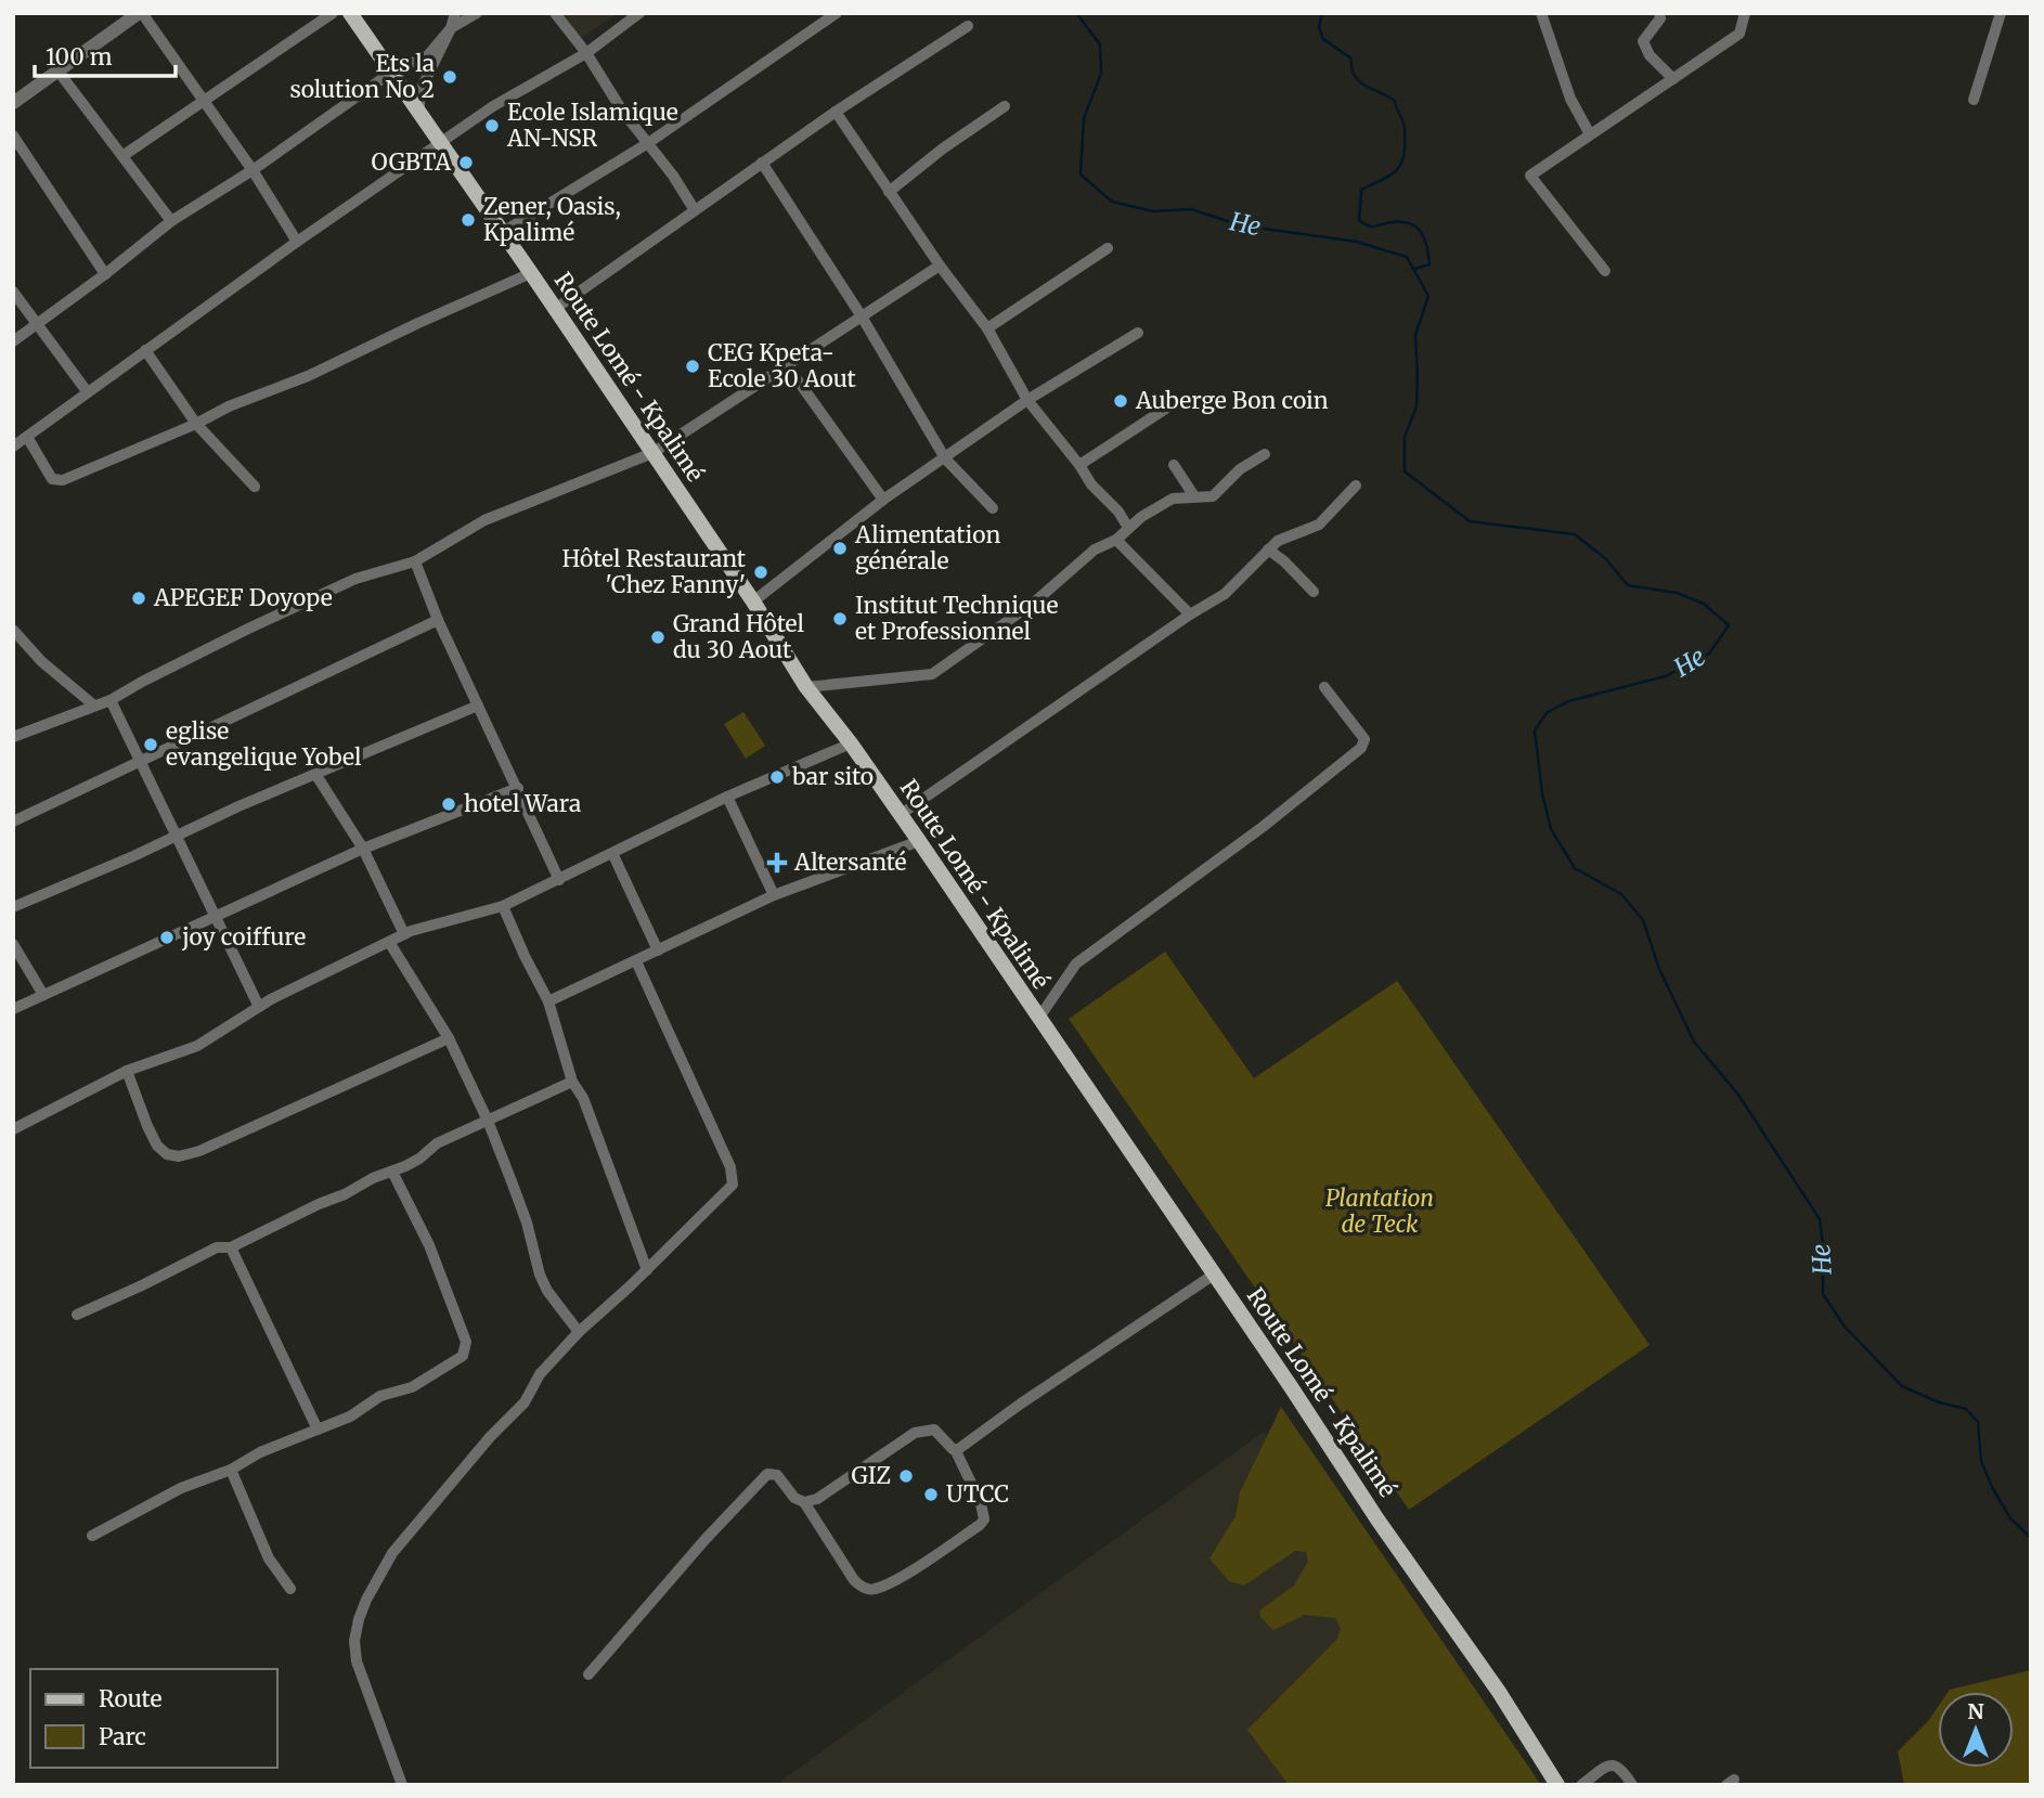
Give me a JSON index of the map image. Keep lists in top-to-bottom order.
{
  "streets": {
    "main road": ["Route Lomé - Kpalimé"]
  },
  "water": ["He"],
  "parks": ["Plantation de Teck"],
  "places": {
    "other": [
      "Ets la solution No 2",
      "Ecole Islamique AN-NSR",
      "OGBTA",
      "Zener, Oasis, Kpalimé",
      "CEG Kpeta- Ecole 30 Aout",
      "Auberge Bon coin",
      "Alimentation générale",
      "Hôtel Restaurant 'Chez Fanny'",
      "APEGEF Doyope",
      "Institut Technique et Professionnel",
      "Grand Hôtel du 30 Aout",
      "eglise evangelique Yobel",
      "bar sito",
      "hotel Wara",
      "joy coiffure",
      "GIZ",
      "UTCC"
    ],
    "health": ["Altersanté"]
  },
  "legend": ["Route", "Parc"],
  "scale_bar": "100 m",
  "north": "top"
}
